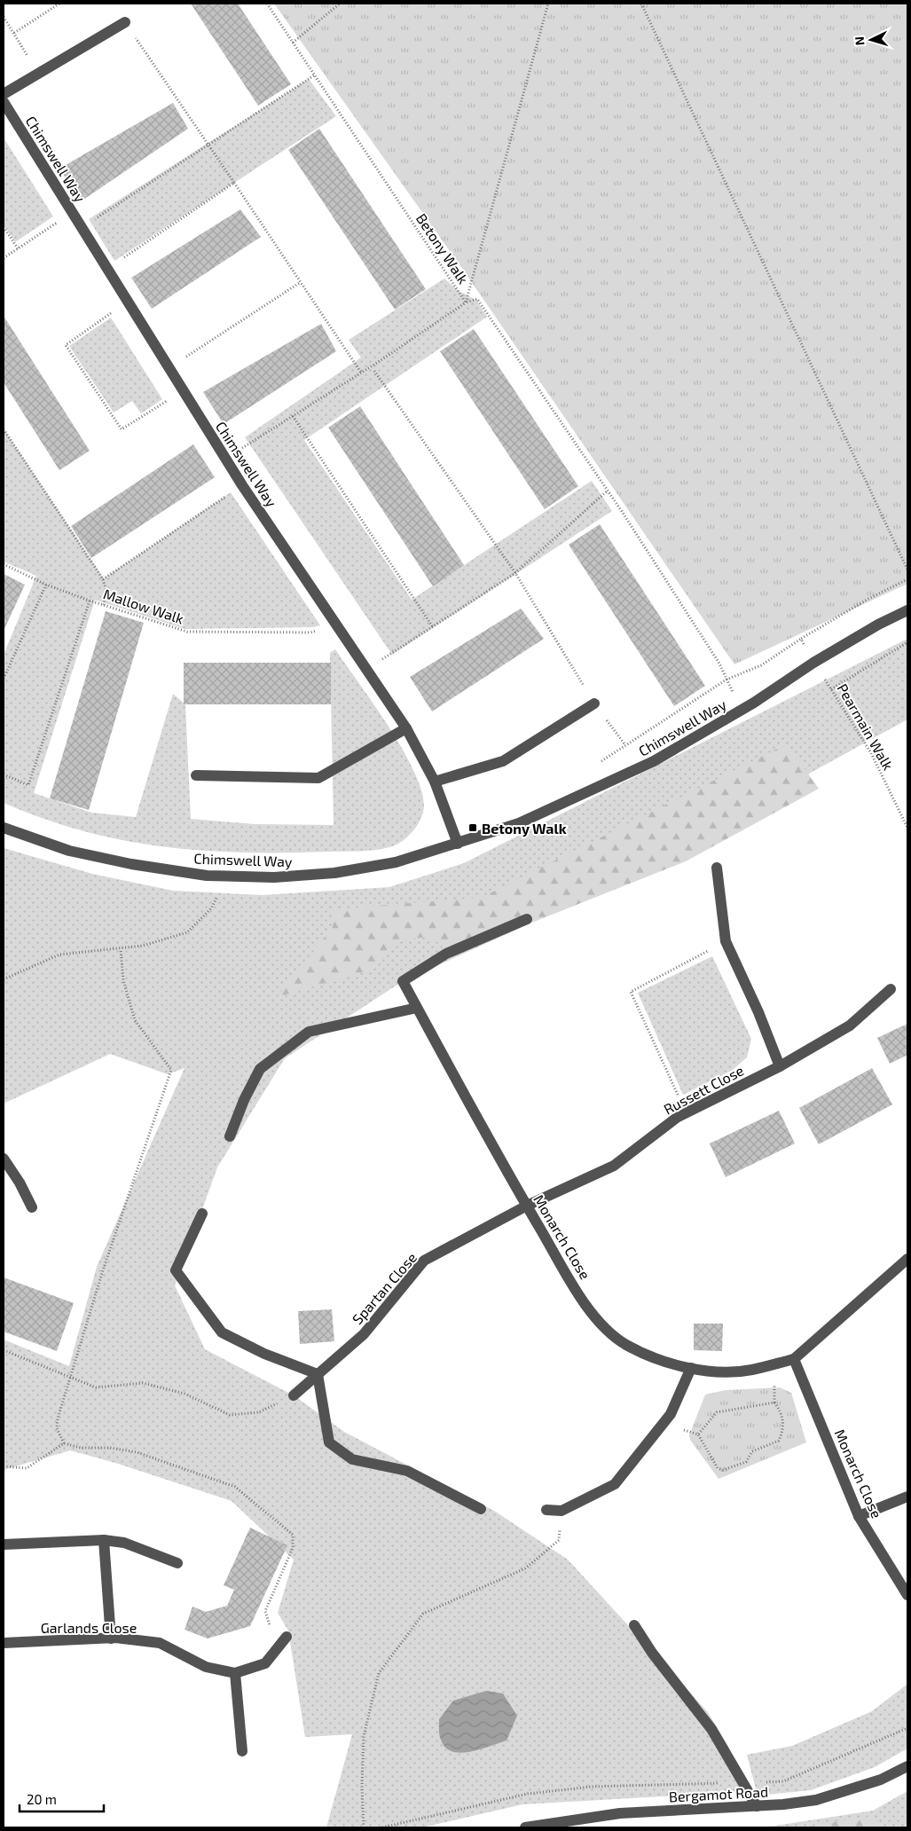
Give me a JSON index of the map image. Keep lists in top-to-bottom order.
{
  "streets": {
    "street": [
      "Chimswell Way",
      "Russett Close",
      "Monarch Close",
      "Spartan Close",
      "Garlands Close",
      "Bergamot Road"
    ],
    "path": ["Betony Walk", "Mallow Walk", "Pearmain Walk"]
  },
  "crossings": [
    ["Chimswell Way", "Betony Walk"],
    ["Chimswell Way", "Mallow Walk"],
    ["Chimswell Way", "Pearmain Walk"],
    ["Russett Close", "Monarch Close"],
    ["Russett Close", "Spartan Close"],
    ["Monarch Close", "Spartan Close"]
  ],
  "places": {
    "transit": ["Betony Walk"]
  },
  "scale_bar": "20 m",
  "north": "left"
}
